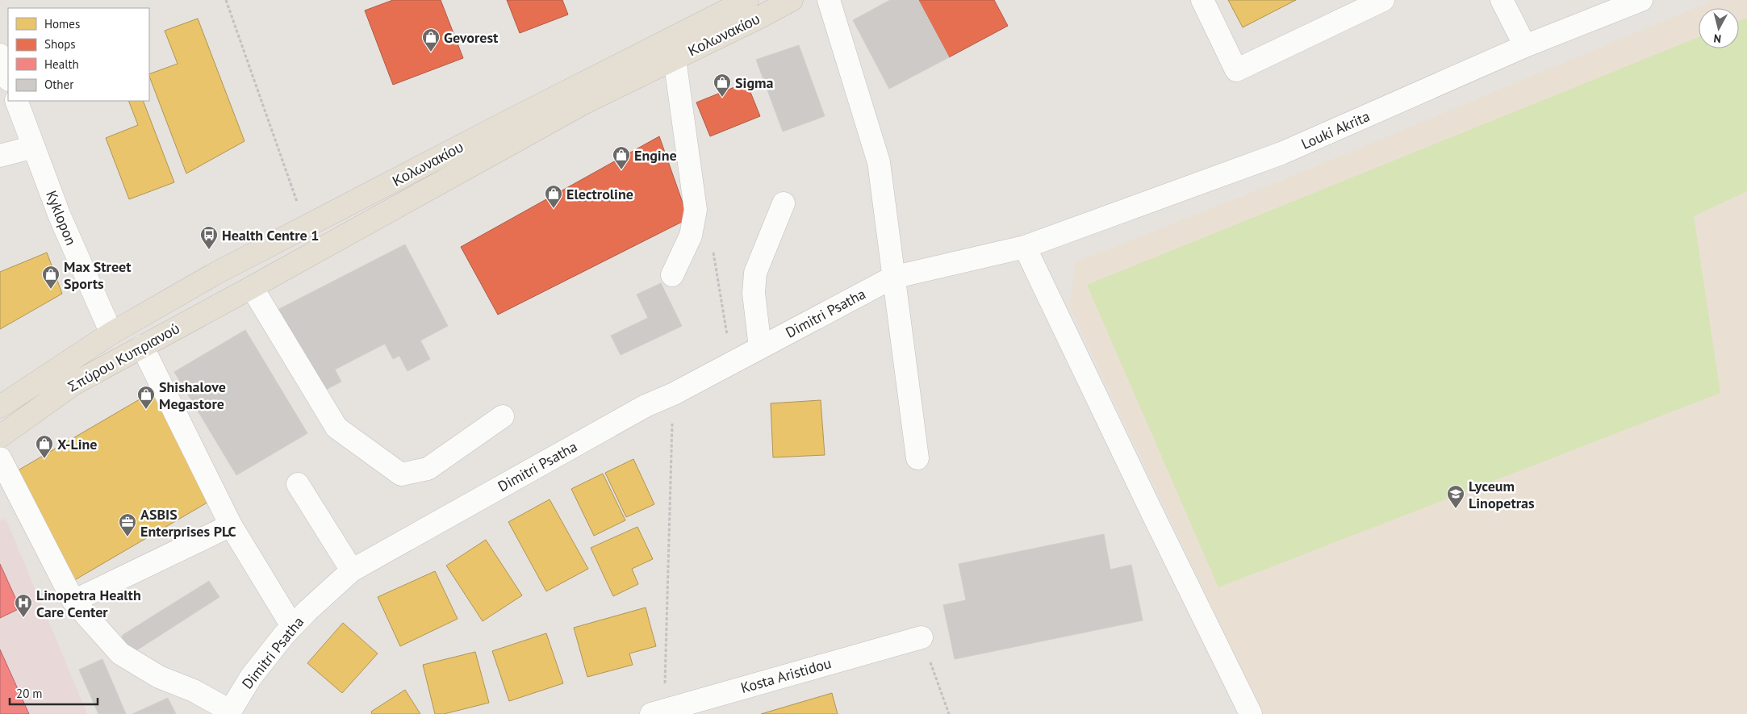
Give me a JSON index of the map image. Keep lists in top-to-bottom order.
{
  "streets": {
    "main road": ["Κολωνακίου", "Σπύρου Κυπριανού"],
    "street": [
      "Louki Akrita",
      "Kyklopon",
      "Dimitri Psatha",
      "Kosta Aristidou"
    ]
  },
  "crossings": [
    ["Κολωνακίου", "Kyklopon"],
    ["Κολωνακίου", "Σπύρου Κυπριανού"],
    ["Louki Akrita", "Dimitri Psatha"],
    ["Kyklopon", "Σπύρου Κυπριανού"]
  ],
  "places": {
    "shop": [
      "Gevorest",
      "Sigma",
      "Engine",
      "Electroline",
      "Max Street Sports",
      "Shishalove Megastore",
      "X-Line"
    ],
    "bus stop": ["Health Centre 1"],
    "school or university": ["Lyceum Linopetras"],
    "office": ["ASBIS Enterprises PLC"],
    "hospital": ["Linopetra Health Care Center"]
  },
  "legend": [
    "Homes",
    "Shops",
    "Health",
    "Other"
  ],
  "scale_bar": "20 m",
  "north": "bottom"
}
